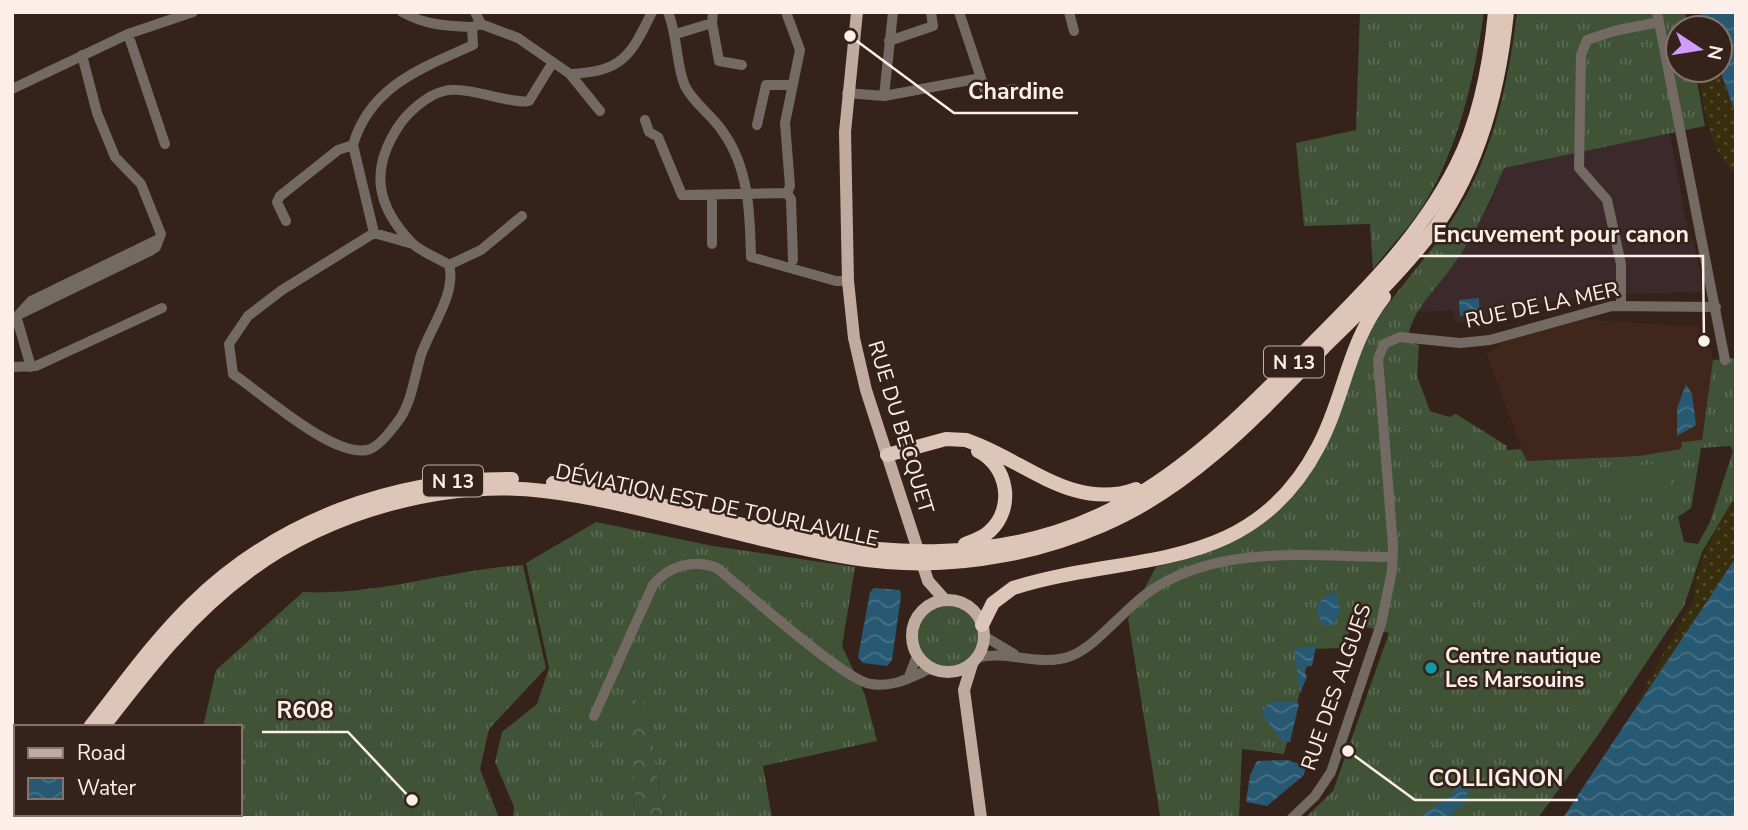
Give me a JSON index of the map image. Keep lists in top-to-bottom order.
{
  "streets": {
    "highway": ["N 13", "DÉVIATION EST DE TOURLAVILLE"],
    "main road": ["RUE DU BECQUET"],
    "street": ["RUE DE LA MER", "RUE DES ALGUES"]
  },
  "crossings": [
    ["RUE DE LA MER", "RUE DES ALGUES"]
  ],
  "places": [
    "Chardine",
    "Encuvement pour canon",
    "Centre nautique Les Marsouins",
    "COLLIGNON",
    "R608"
  ],
  "legend": ["Road", "Water"],
  "north": "right"
}
